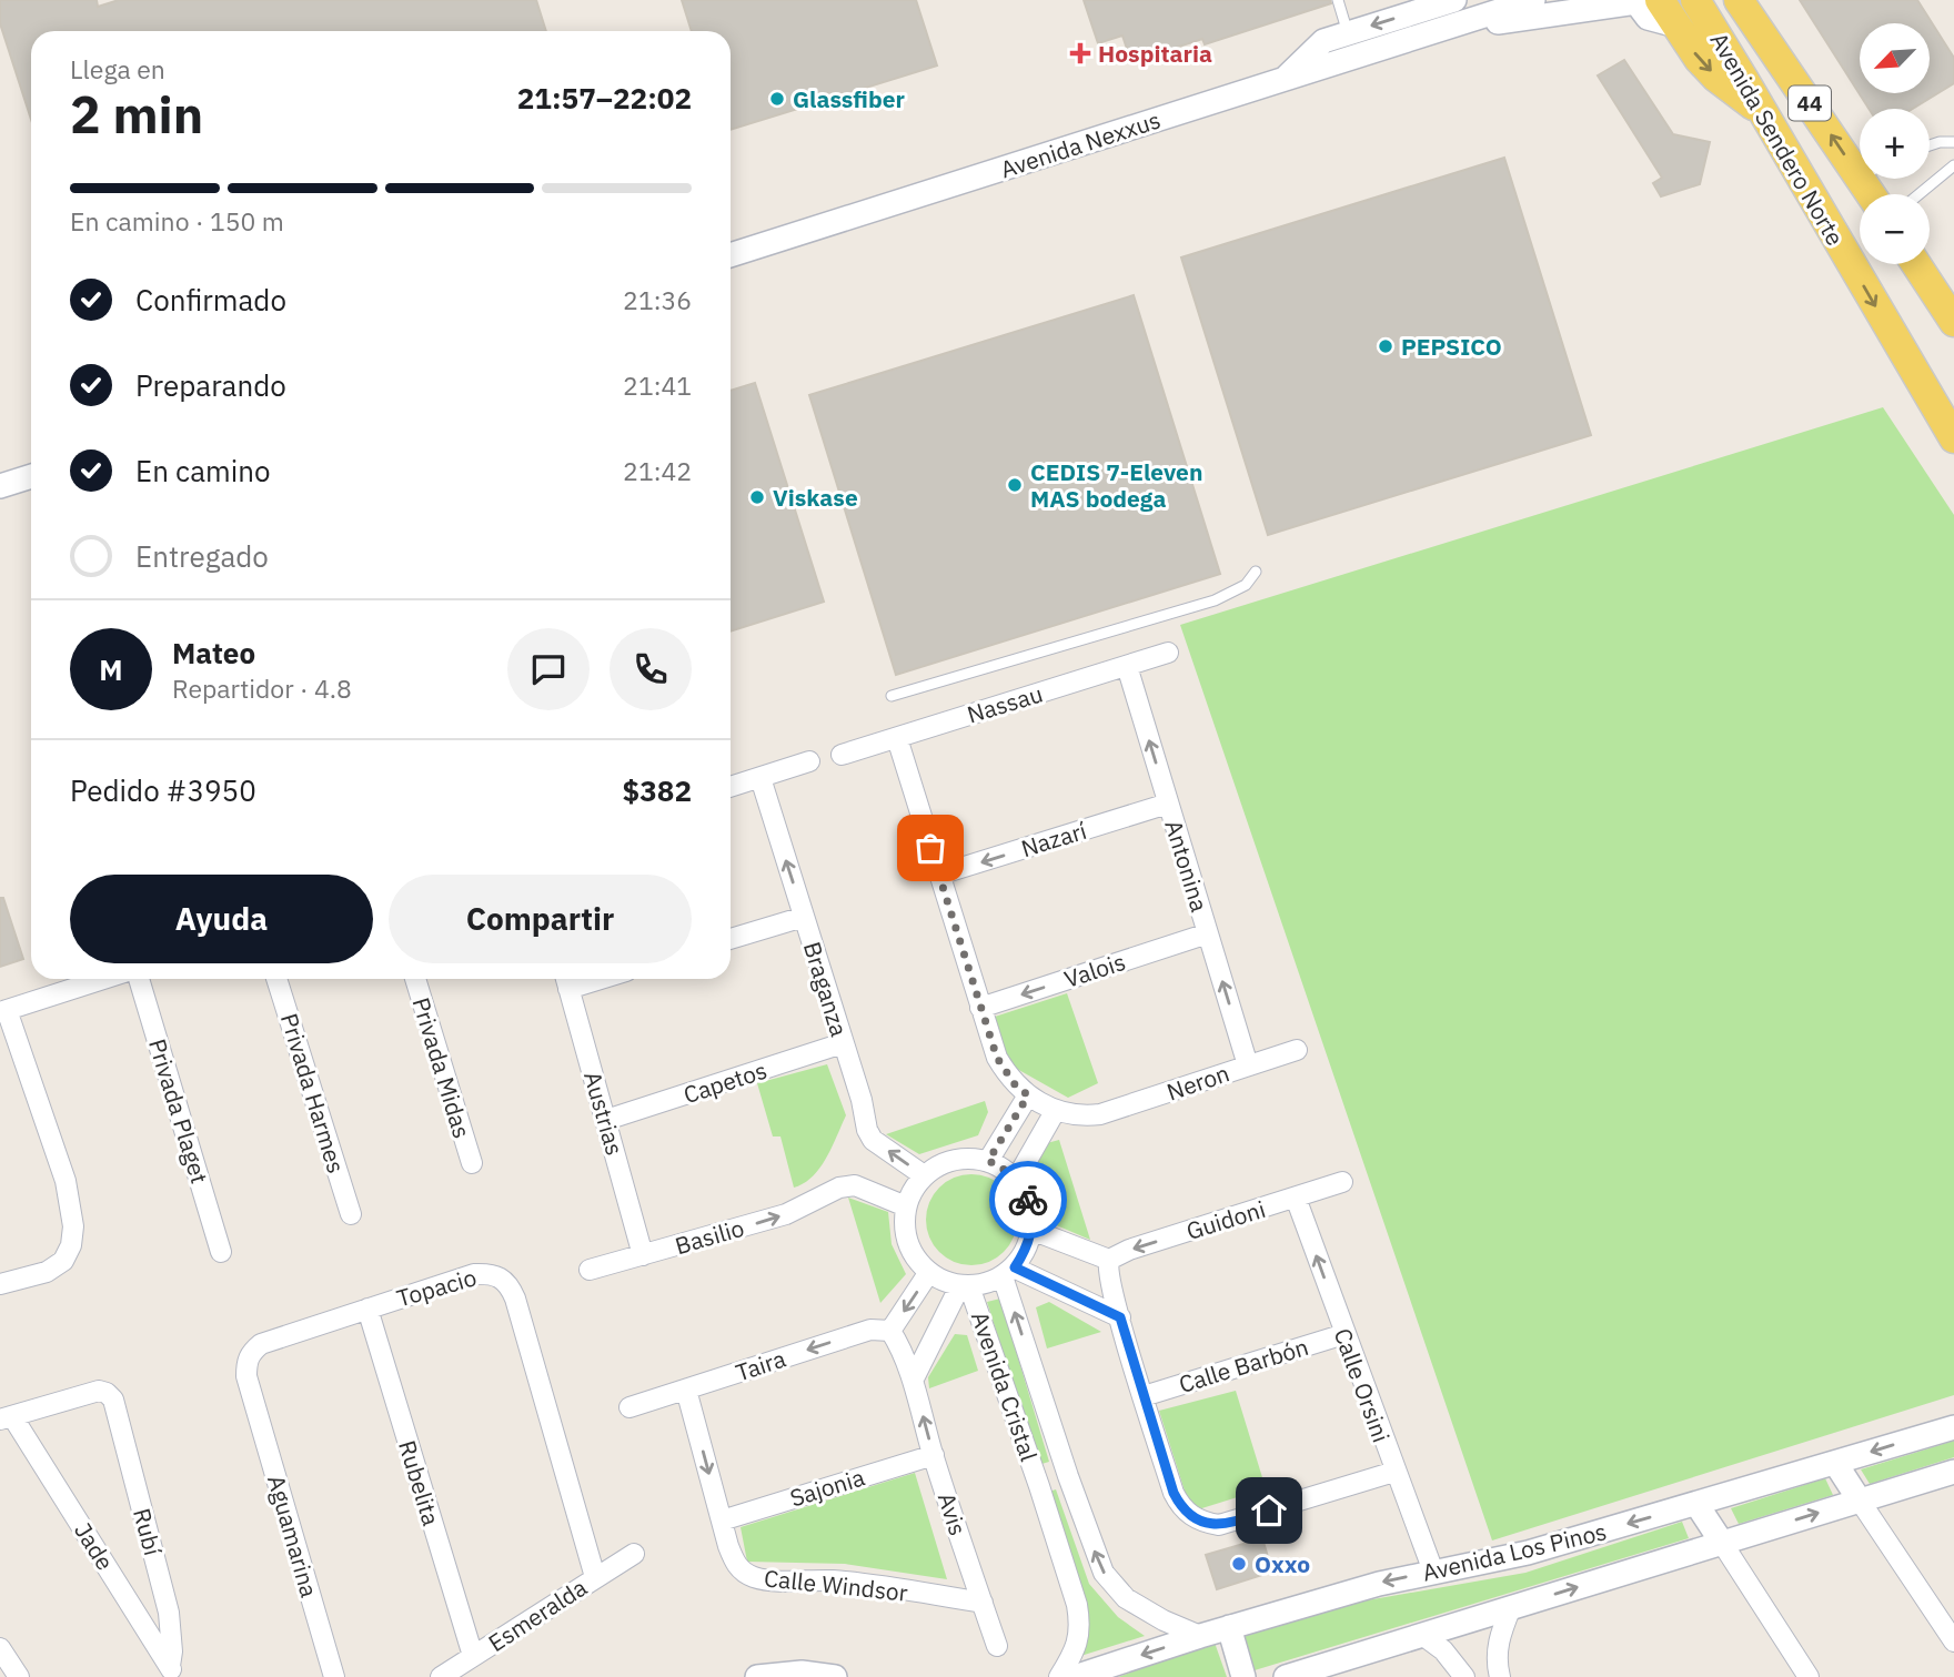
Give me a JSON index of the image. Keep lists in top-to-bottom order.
{
  "streets": {
    "main road": ["44", "Avenida Sendero Norte"],
    "street": [
      "Avenida Nexxus",
      "Nassau",
      "Nazarí",
      "Antonina",
      "Valois",
      "Braganza",
      "Privada Midas",
      "Capetos",
      "Neron",
      "Privada Harmes",
      "Privada Plaget",
      "Austrias",
      "Guidoni",
      "Basilio",
      "Topacio",
      "Taira",
      "Calle Barbón",
      "Calle Orsini",
      "Avenida Cristal",
      "Rubelita",
      "Sajonia",
      "Avis",
      "Rubí",
      "Aguamarina",
      "Jade",
      "Avenida Los Pinos",
      "Calle Windsor",
      "Esmeralda"
    ]
  },
  "crossings": [
    ["Nassau", "Antonina"],
    ["Nazarí", "Antonina"],
    ["Antonina", "Valois"],
    ["Antonina", "Neron"],
    ["Braganza", "Capetos"],
    ["Braganza", "Basilio"],
    ["Braganza", "Avenida Cristal"],
    ["Capetos", "Austrias"],
    ["Austrias", "Basilio"],
    ["Guidoni", "Calle Orsini"],
    ["Basilio", "Avenida Cristal"],
    ["Topacio", "Rubelita"],
    ["Topacio", "Aguamarina"],
    ["Topacio", "Esmeralda"],
    ["Taira", "Avis"],
    ["Taira", "Calle Windsor"],
    ["Calle Barbón", "Calle Orsini"],
    ["Calle Orsini", "Avenida Los Pinos"],
    ["Avenida Cristal", "Avenida Los Pinos"],
    ["Rubelita", "Esmeralda"],
    ["Sajonia", "Avis"],
    ["Sajonia", "Calle Windsor"],
    ["Avis", "Calle Windsor"],
    ["Rubí", "Jade"]
  ],
  "one_way": [
    "Nazarí",
    "Antonina",
    "Valois",
    "Guidoni",
    "Basilio",
    "Taira",
    "Calle Orsini"
  ],
  "places": {
    "health": ["Hospitaria"],
    "other": [
      "Glassfiber",
      "PEPSICO",
      "CEDIS 7-Eleven MAS bodega",
      "Viskase",
      "Oxxo"
    ]
  },
  "north": "bottom left",
  "page": {
    "map_buttons": ["+", "−"],
    "heading": ["2 min", "Llega en", "21:57–22:02"],
    "panel": [
      "Mateo",
      "Repartidor · 4.8",
      "Pedido #3950",
      "$382"
    ],
    "bar": "En camino · 150 m",
    "list": [
      ["Confirmado", "21:36"],
      ["Preparando", "21:41"],
      ["En camino", "21:42"],
      "Entregado"
    ],
    "round": "M",
    "buttons": ["Ayuda", "Compartir"]
  }
}
